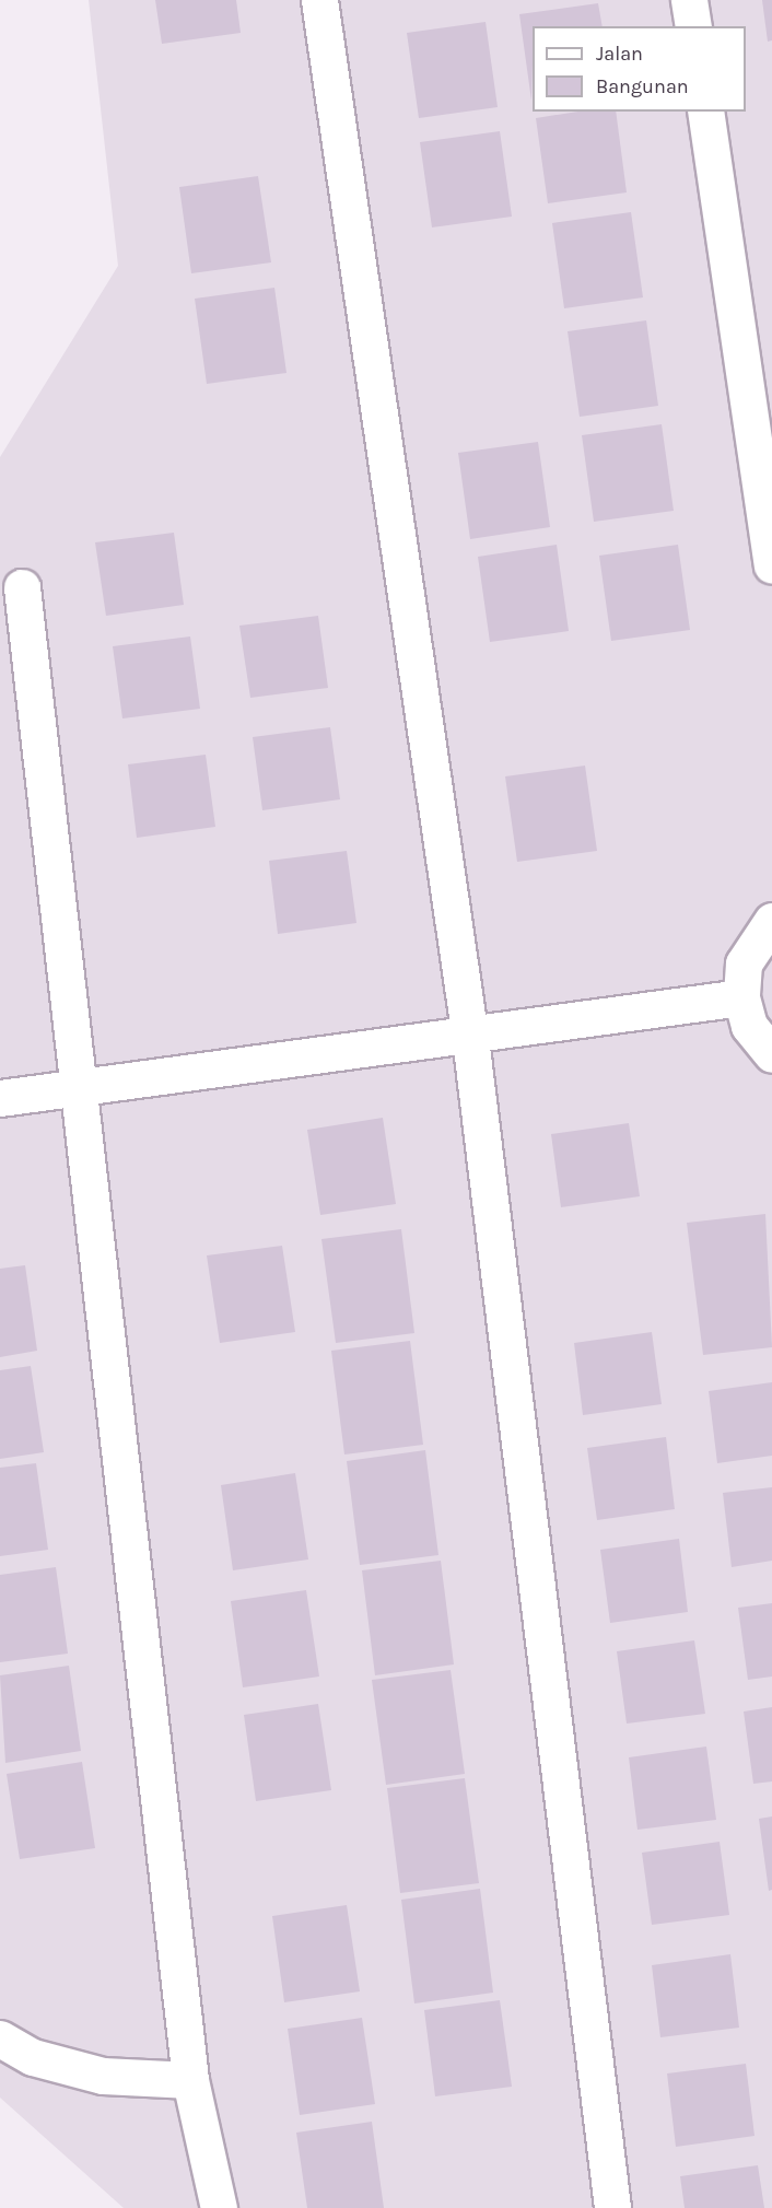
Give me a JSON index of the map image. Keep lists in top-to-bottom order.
{
  "legend": ["Jalan", "Bangunan"]
}
